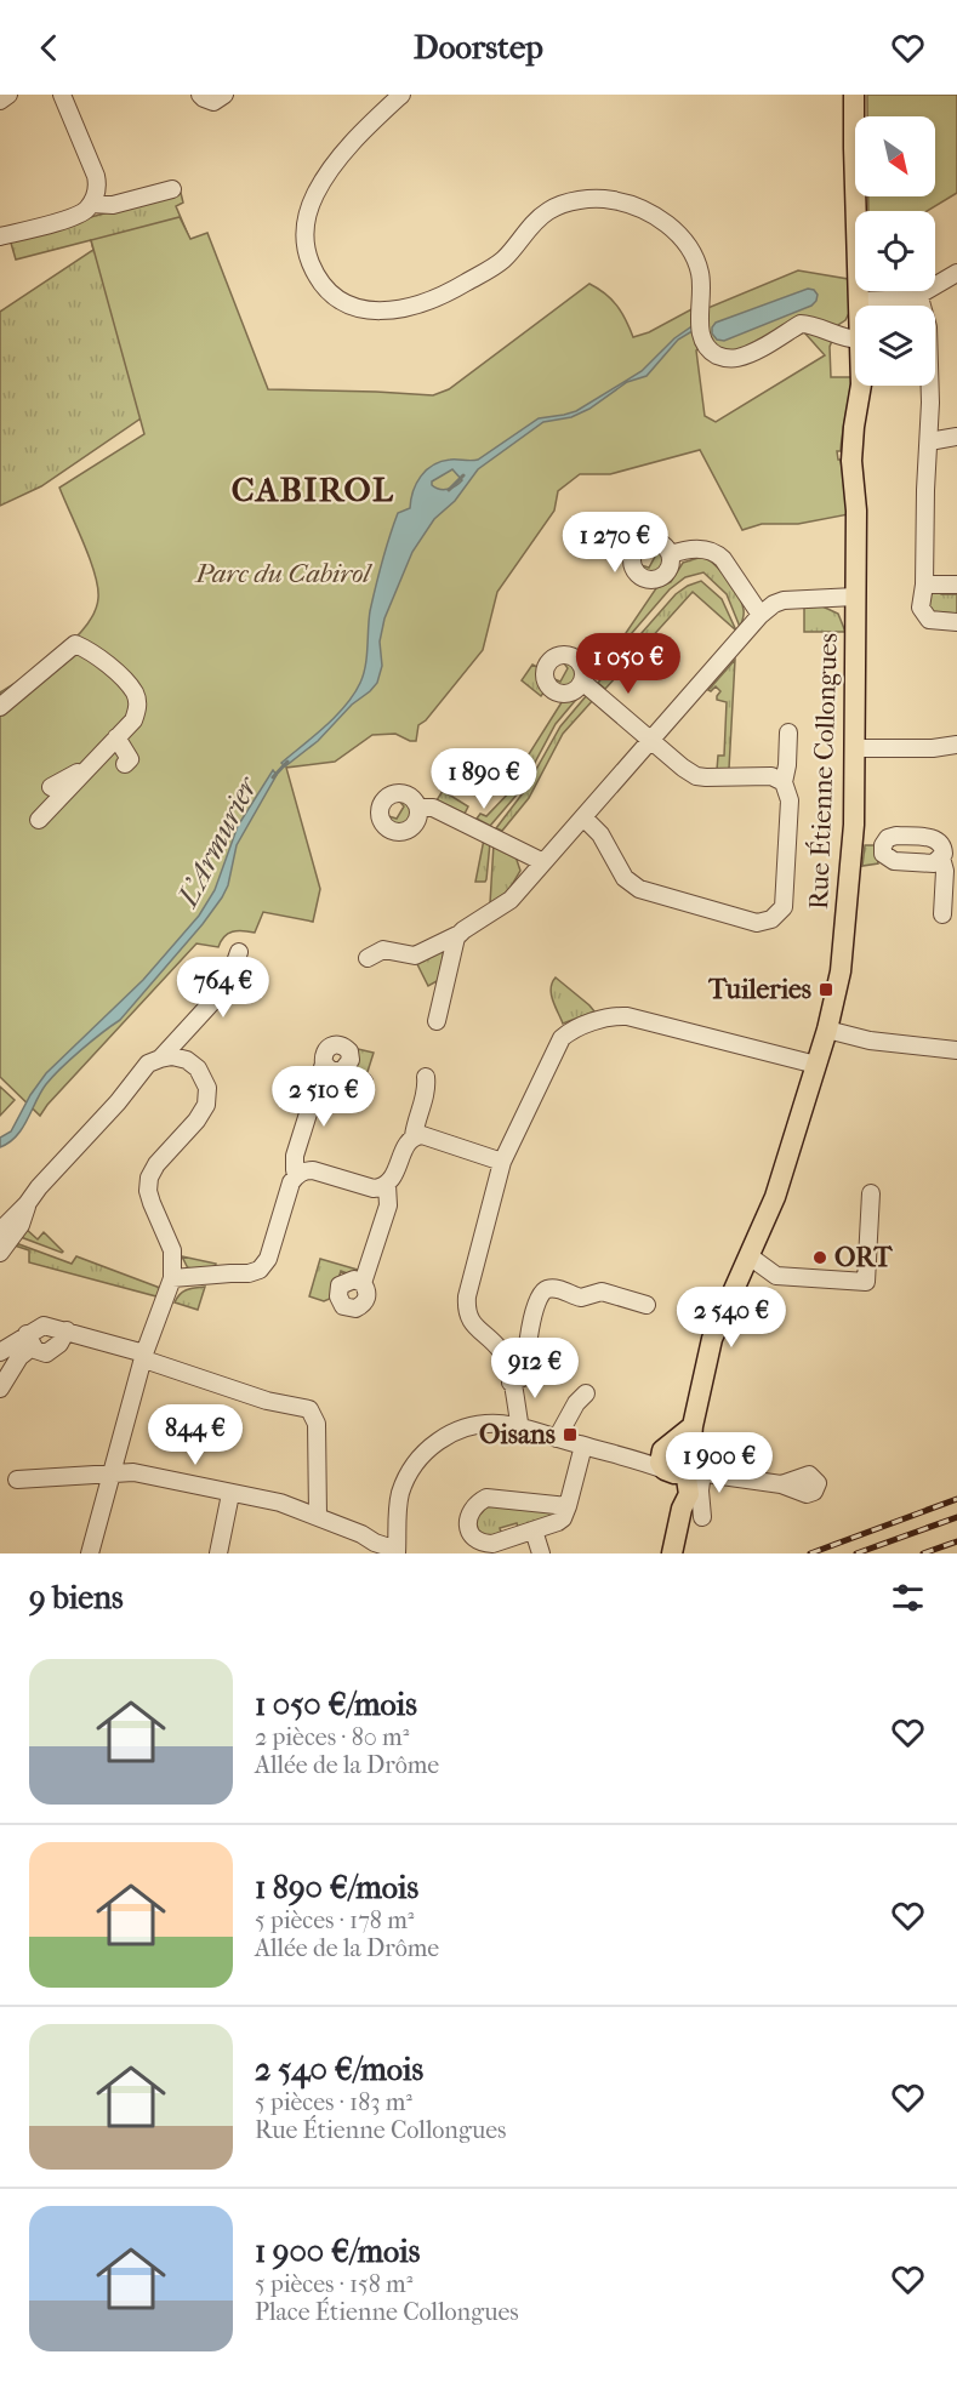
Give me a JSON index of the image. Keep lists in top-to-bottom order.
{
  "streets": {
    "main road": ["Rue Étienne Collongues"]
  },
  "districts": ["CABIROL"],
  "water": ["L'Armurier"],
  "parks": ["Parc du Cabirol"],
  "places": {
    "transit": ["Tuileries", "Oisans"],
    "other": ["ORT"]
  },
  "north": "bottom right",
  "page": {
    "header": "Doorstep",
    "price": [
      "1 270 €",
      "1 050 €",
      "1 890 €",
      "764 €",
      "2 510 €",
      "2 540 €",
      "912 €",
      "844 €",
      "1 900 €"
    ],
    "heading": "9 biens",
    "list": [
      {
        "name": "1 050 €/mois",
        "note": "2 pièces · 80 m² · Allée de la Drôme"
      },
      {
        "name": "1 890 €/mois",
        "note": "5 pièces · 178 m² · Allée de la Drôme"
      },
      {
        "name": "2 540 €/mois",
        "note": "5 pièces · 183 m² · Rue Étienne Collongues"
      },
      {
        "name": "1 900 €/mois",
        "note": "5 pièces · 158 m² · Place Étienne Collongues"
      }
    ]
  }
}
